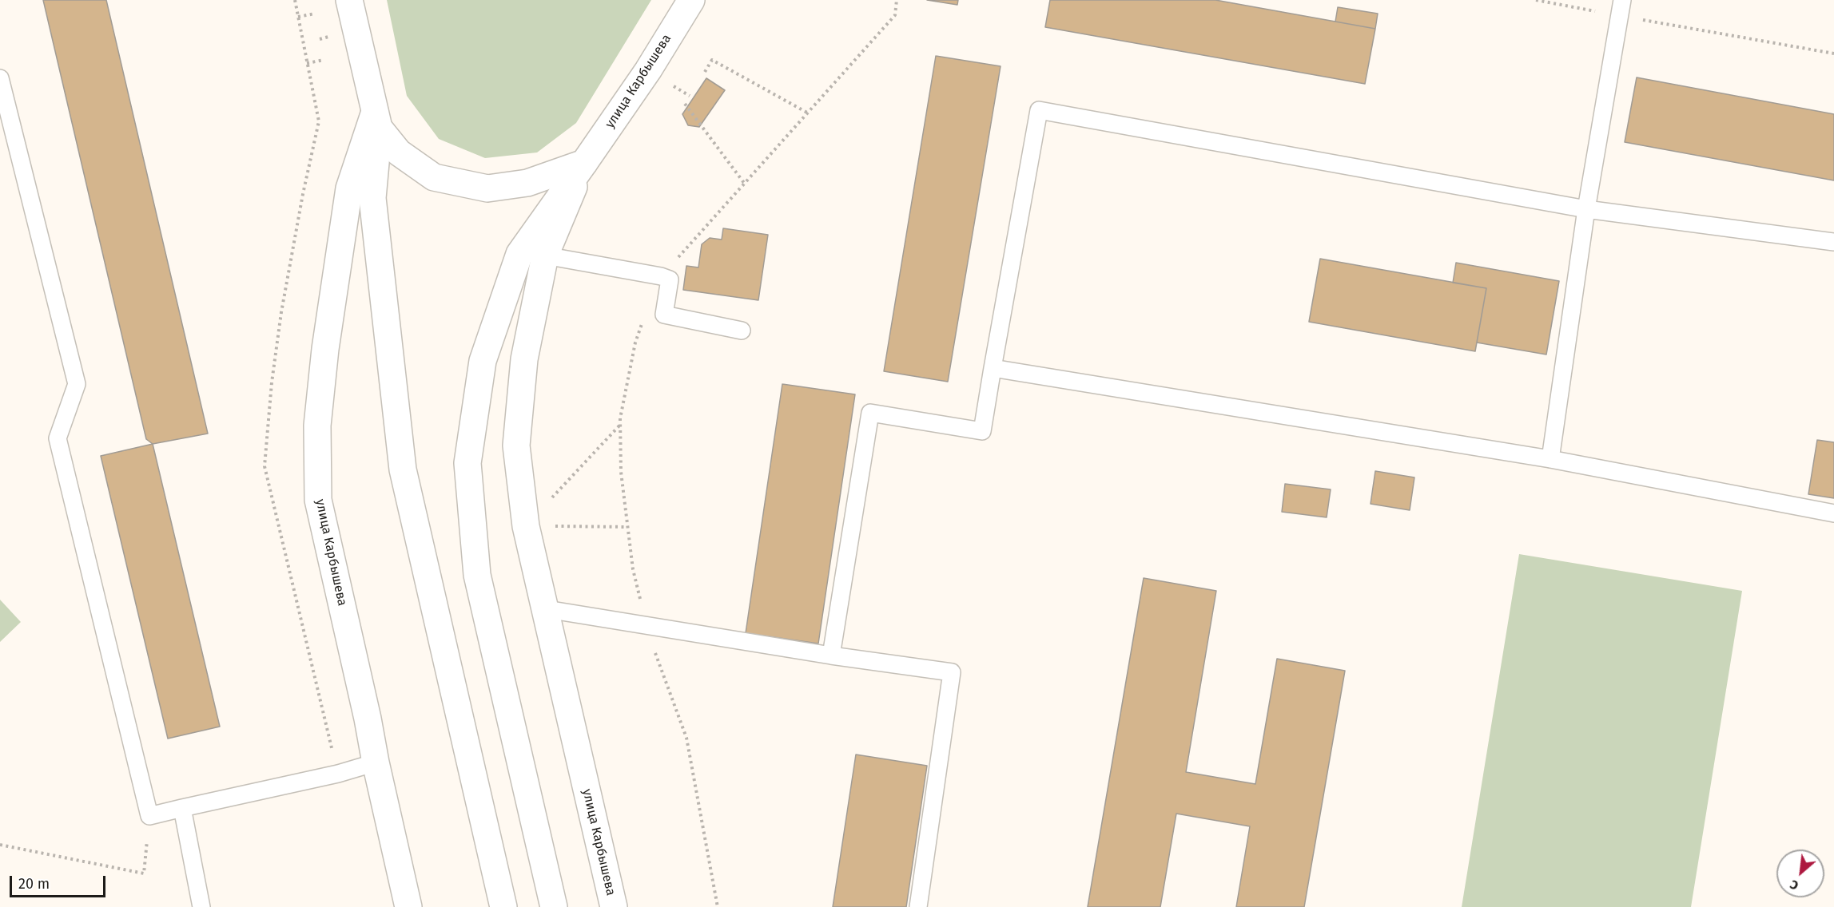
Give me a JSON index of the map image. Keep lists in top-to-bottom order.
{
  "streets": {
    "street": ["улица Карбышева"]
  },
  "scale_bar": "20 m",
  "north": "bottom left"
}
